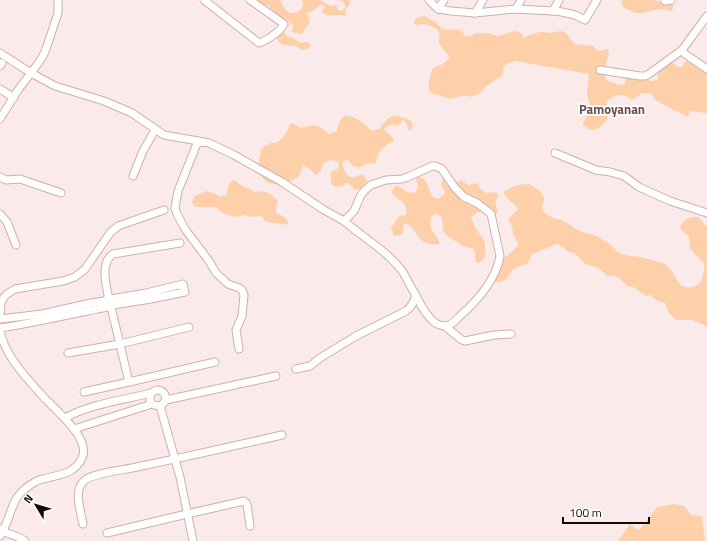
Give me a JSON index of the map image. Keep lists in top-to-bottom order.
{
  "districts": ["Pamoyanan"],
  "scale_bar": "100 m",
  "north": "top left"
}
